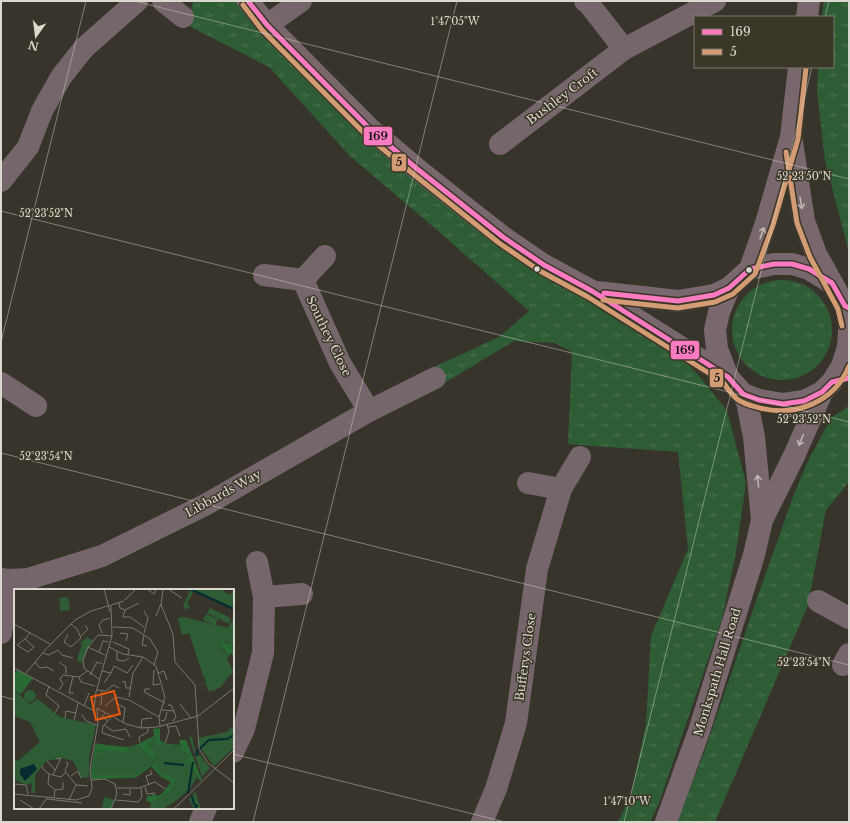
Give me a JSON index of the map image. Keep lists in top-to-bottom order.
{
  "streets": {
    "street": [
      "Bushley Croft",
      "Southey Close",
      "Libbards Way",
      "Bufferys Close",
      "Monkspath Hall Road"
    ]
  },
  "crossings": [
    ["Southey Close", "Libbards Way"]
  ],
  "lines": ["transit line 169", "transit line 5"],
  "legend": ["169", "5"],
  "north": "bottom",
  "coordinates": [
    "1°47'05\"W",
    "52°23'50\"N",
    "52°23'52\"N",
    "52°23'54\"N",
    "1°47'10\"W"
  ]
}
